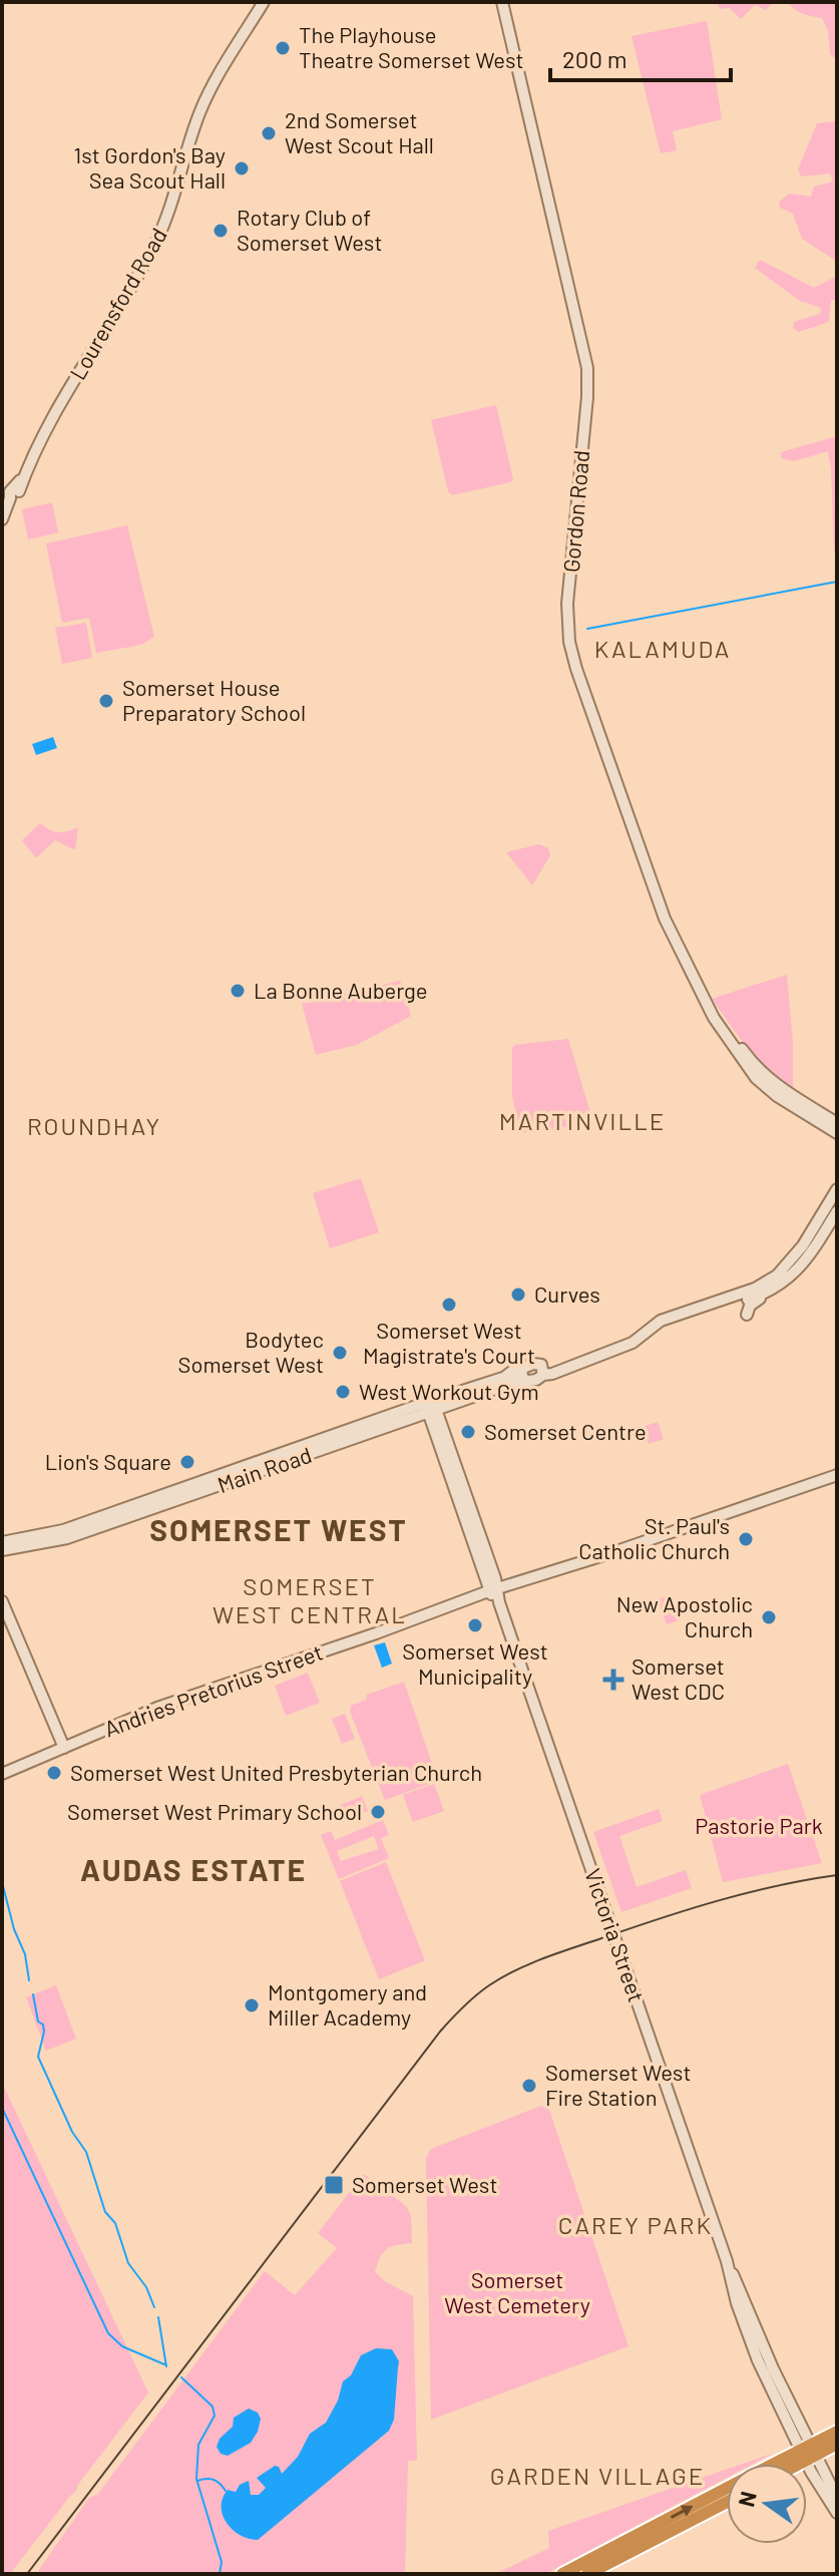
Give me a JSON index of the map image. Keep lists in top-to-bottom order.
{
  "streets": {
    "street": [
      "Lourensford Road",
      "Gordon Road",
      "Main Road",
      "Andries Pretorius Street",
      "Victoria Street"
    ]
  },
  "crossings": [
    ["Main Road", "Victoria Street"],
    ["Andries Pretorius Street", "Victoria Street"]
  ],
  "districts": [
    "KALAMUDA",
    "MARTINVILLE",
    "ROUNDHAY",
    "SOMERSET WEST",
    "SOMERSET WEST CENTRAL",
    "AUDAS ESTATE",
    "CAREY PARK",
    "GARDEN VILLAGE"
  ],
  "parks": ["Pastorie Park", "Somerset West Cemetery"],
  "places": {
    "other": [
      "The Playhouse Theatre Somerset West",
      "2nd Somerset West Scout Hall",
      "1st Gordon's Bay Sea Scout Hall",
      "Rotary Club of Somerset West",
      "Somerset House Preparatory School",
      "La Bonne Auberge",
      "Curves",
      "Somerset West Magistrate's Court",
      "Bodytec Somerset West",
      "West Workout Gym",
      "Somerset Centre",
      "Lion's Square",
      "St. Paul's Catholic Church",
      "New Apostolic Church",
      "Somerset West Municipality",
      "Somerset West United Presbyterian Church",
      "Somerset West Primary School",
      "Montgomery and Miller Academy",
      "Somerset West Fire Station"
    ],
    "health": ["Somerset West CDC"],
    "transit": ["Somerset West"]
  },
  "scale_bar": "200 m",
  "north": "left"
}
